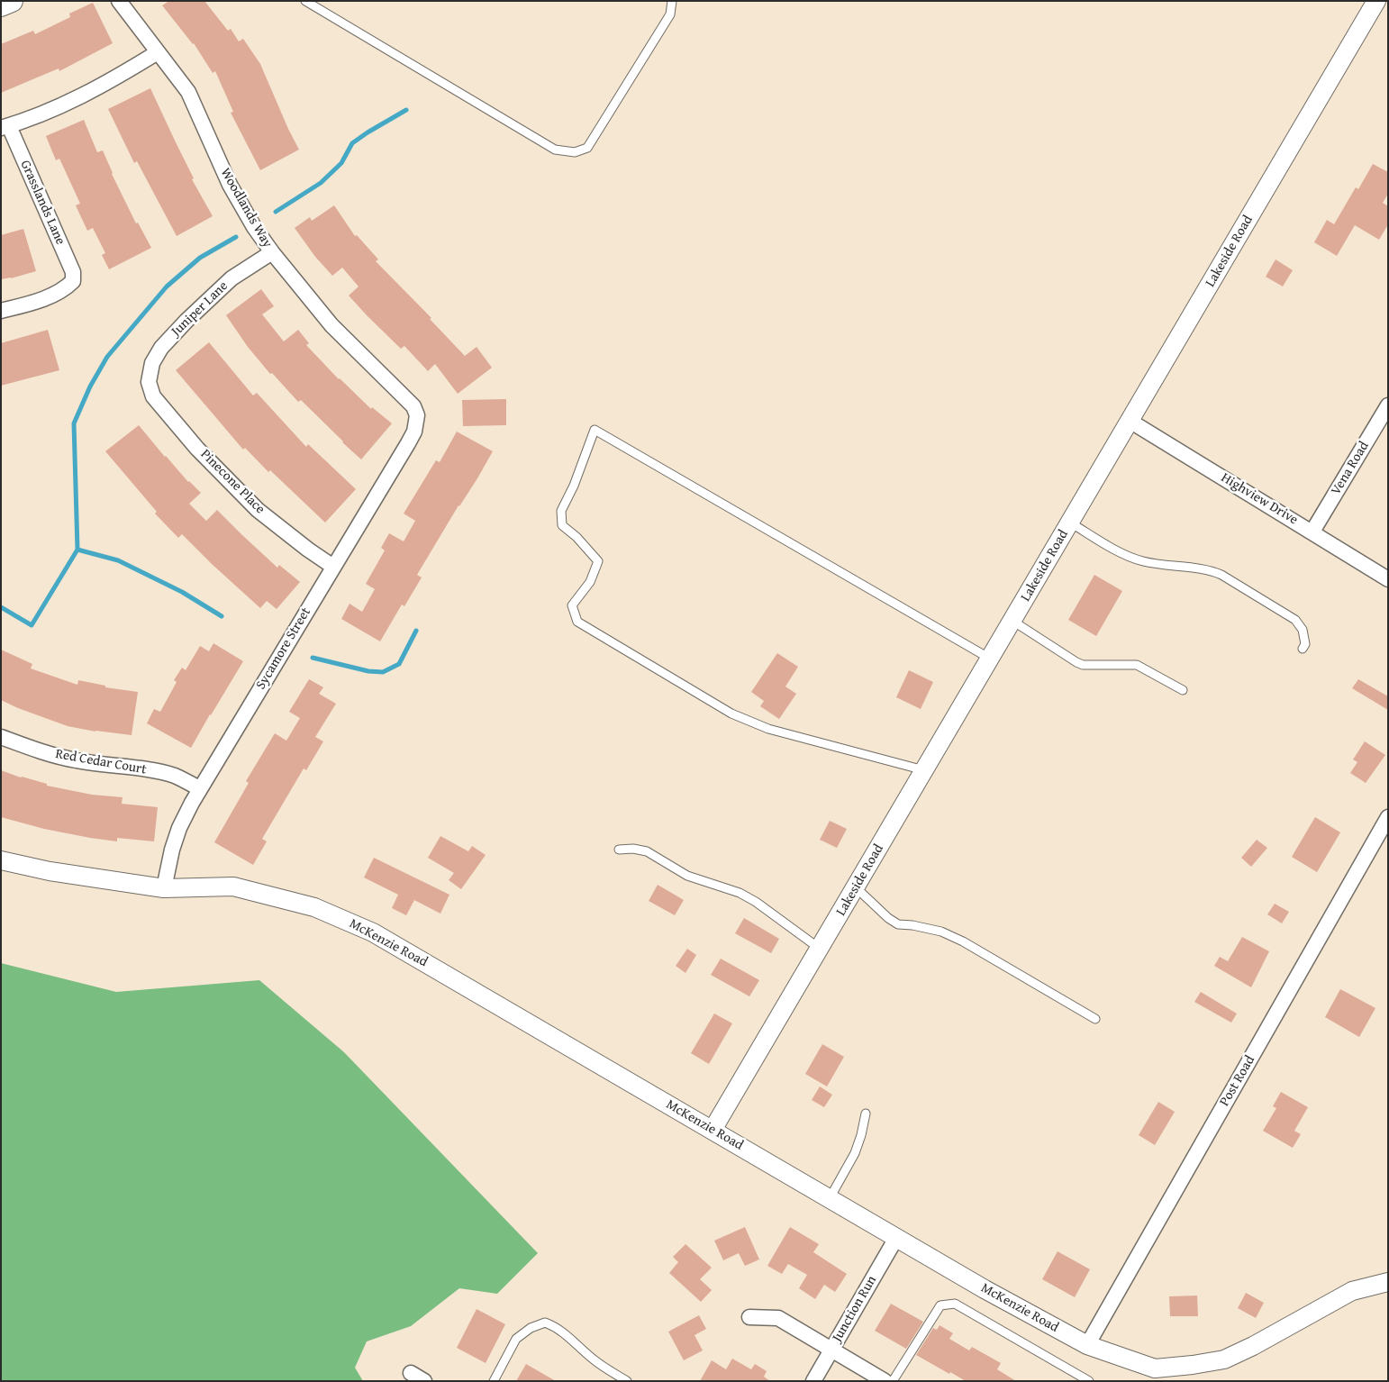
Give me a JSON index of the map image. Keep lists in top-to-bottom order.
{
  "streets": {
    "street": [
      "Grasslands Lane",
      "Woodlands Way",
      "Lakeside Road",
      "Juniper Lane",
      "Vena Road",
      "Pinecone Place",
      "Highview Drive",
      "Sycamore Street",
      "Red Cedar Court",
      "McKenzie Road",
      "Post Road",
      "Junction Run"
    ]
  },
  "crossings": [
    ["Woodlands Way", "Juniper Lane"],
    ["Woodlands Way", "Sycamore Street"],
    ["Lakeside Road", "Highview Drive"],
    ["Lakeside Road", "McKenzie Road"],
    ["Juniper Lane", "Pinecone Place"],
    ["Vena Road", "Highview Drive"],
    ["Pinecone Place", "Sycamore Street"],
    ["Sycamore Street", "Red Cedar Court"],
    ["Sycamore Street", "McKenzie Road"],
    ["McKenzie Road", "Post Road"],
    ["McKenzie Road", "Junction Run"]
  ]
}
